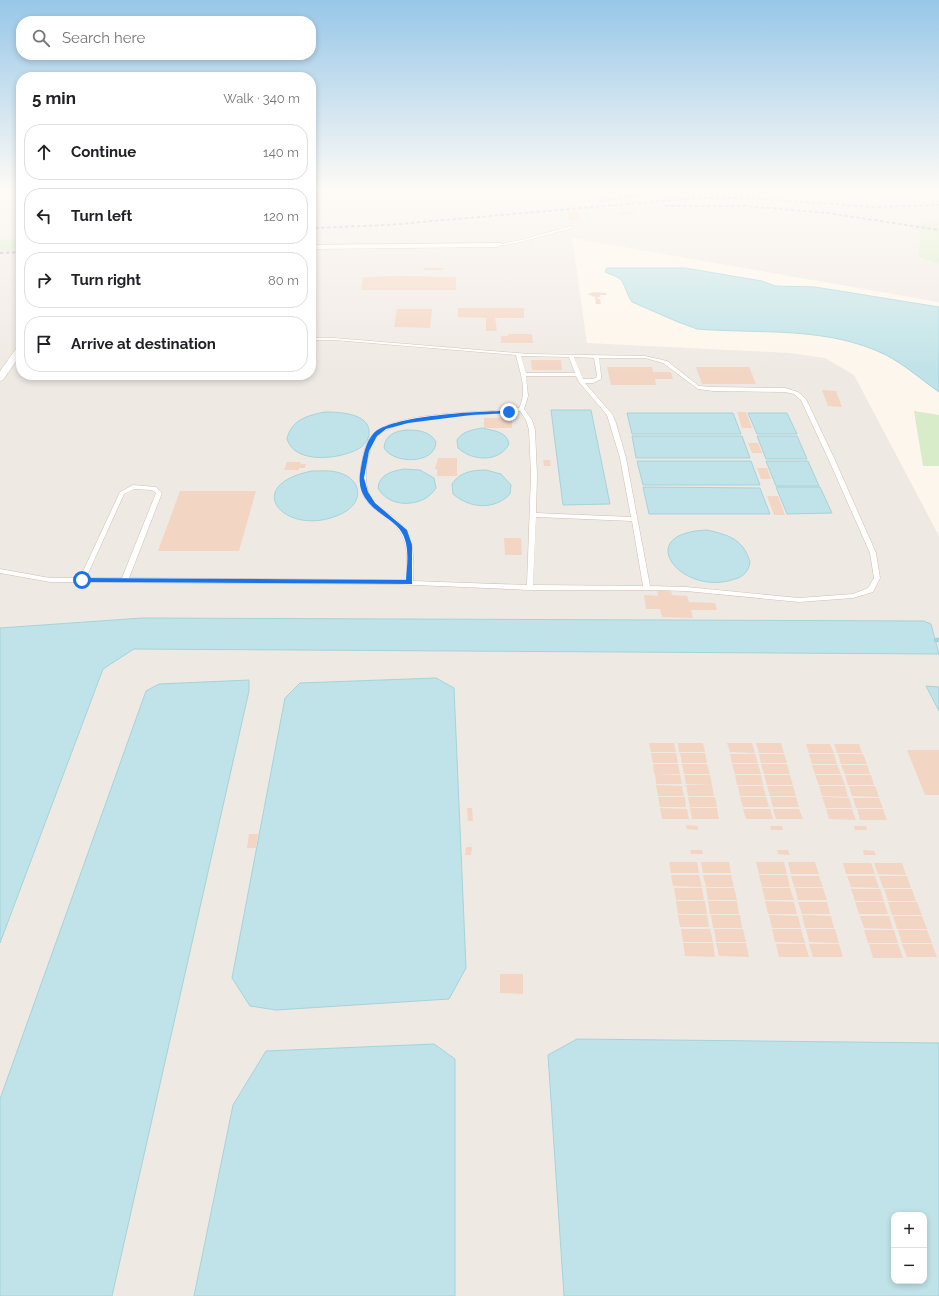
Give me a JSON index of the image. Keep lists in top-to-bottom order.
{
  "page": {
    "search": "Search here",
    "heading": ["5 min", "Walk · 340 m"],
    "list": [
      ["Continue", "140 m"],
      ["Turn left", "120 m"],
      ["Turn right", "80 m"],
      "Arrive at destination"
    ],
    "map_buttons": ["+", "−"]
  }
}
